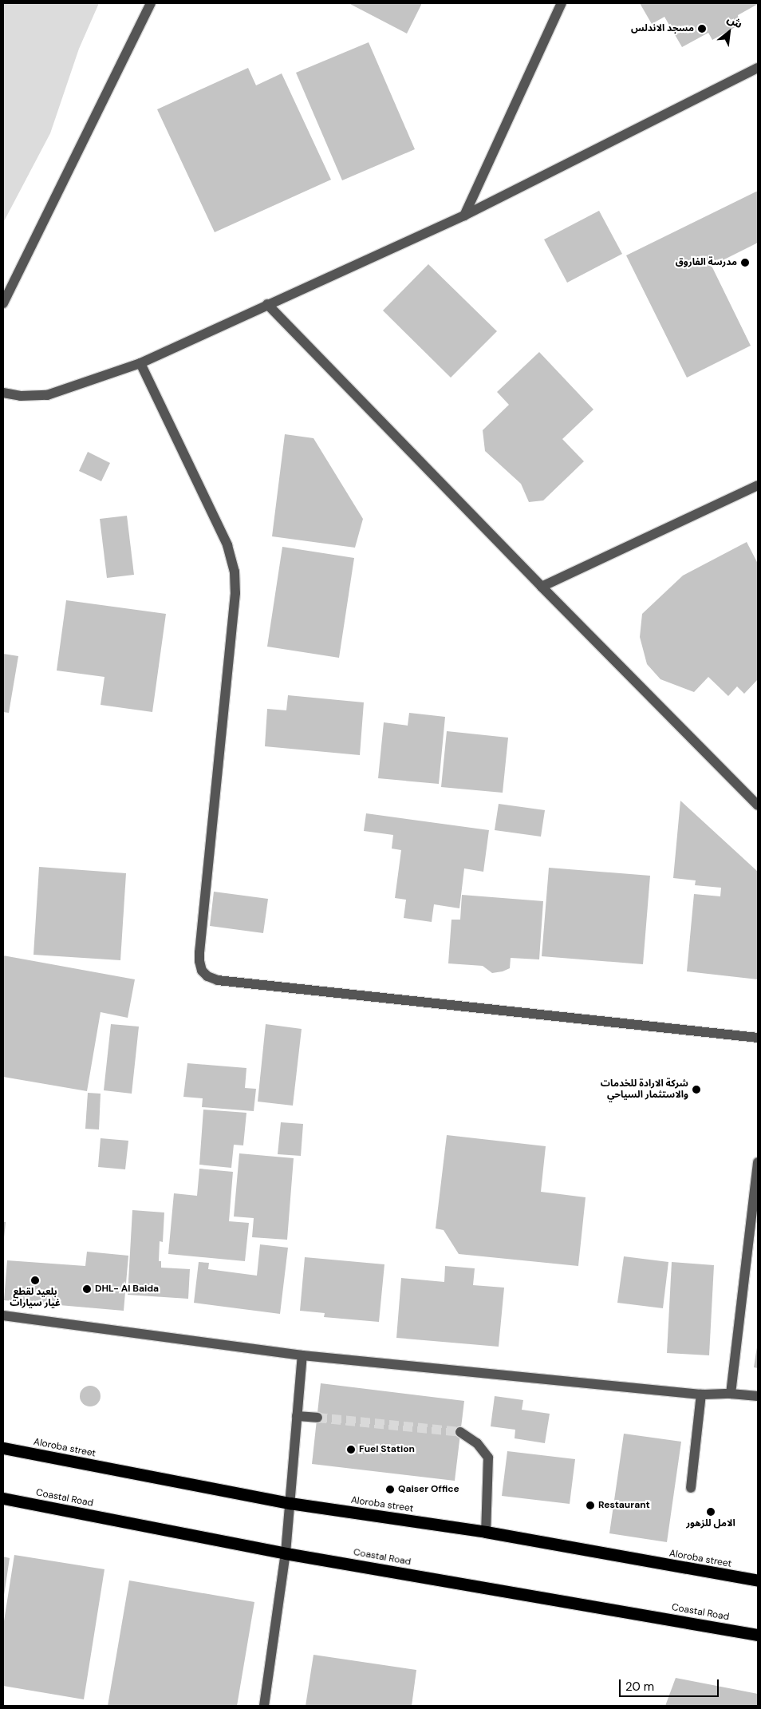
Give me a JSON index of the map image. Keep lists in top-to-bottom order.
{
  "streets": {
    "highway": ["Aloroba street", "Coastal Road"]
  },
  "places": [
    "مسجد الاندلس",
    "مدرسة الفاروق",
    "شركة الارادة للخدمات والاستثمار السياحي",
    "بلعيد لقطع غيار سيارات",
    "DHL- Al Baida",
    "Fuel Station",
    "Qaiser Office",
    "Restaurant",
    "الامل للزهور"
  ],
  "scale_bar": "20 m",
  "north": "top right"
}
